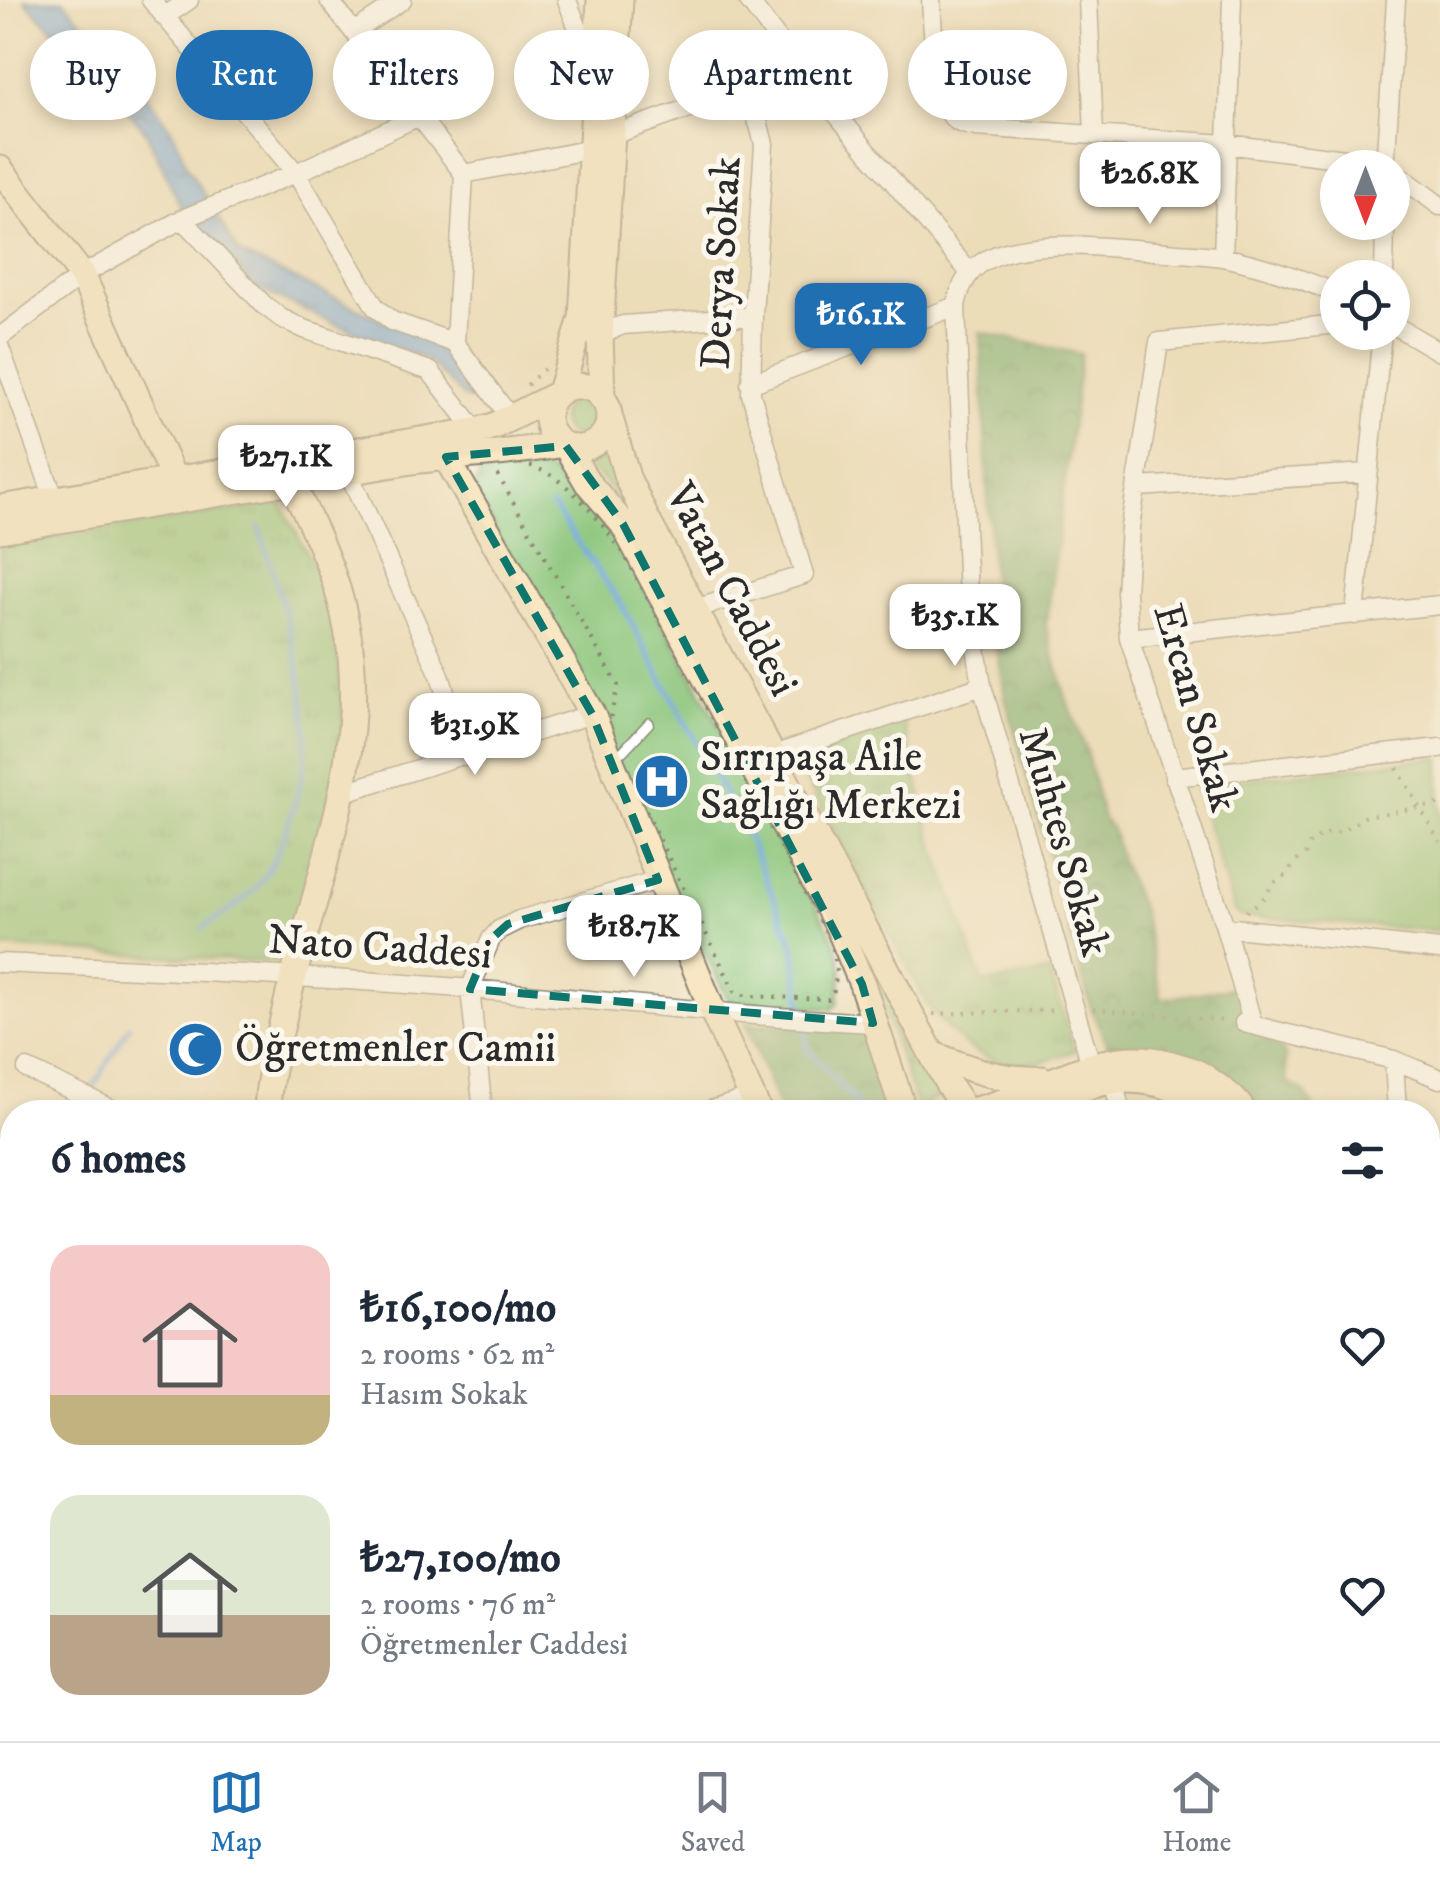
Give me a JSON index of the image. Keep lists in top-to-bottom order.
{
  "streets": {
    "main road": ["Vatan Caddesi"],
    "street": [
      "Derya Sokak",
      "Ercan Sokak",
      "Muhtes Sokak",
      "Nato Caddesi"
    ]
  },
  "crossings": [
    ["Derya Sokak", "Vatan Caddesi"],
    ["Vatan Caddesi", "Nato Caddesi"]
  ],
  "places": {
    "hospital": ["Sırrıpaşa Aile Sağlığı Merkezi"],
    "mosque": ["Öğretmenler Camii"]
  },
  "north": "bottom",
  "page": {
    "chip": [
      "Buy",
      "Rent",
      "Filters",
      "New",
      "Apartment",
      "House"
    ],
    "price": [
      "₺26.8K",
      "₺16.1K",
      "₺27.1K",
      "₺35.1K",
      "₺31.9K",
      "₺18.7K"
    ],
    "heading": "6 homes",
    "list": [
      {
        "name": "₺16,100/mo",
        "note": "2 rooms · 62 m² · Hasım Sokak"
      },
      {
        "name": "₺27,100/mo",
        "note": "2 rooms · 76 m² · Öğretmenler Caddesi"
      }
    ],
    "tabs": ["Map", "Saved", "Home"]
  }
}
